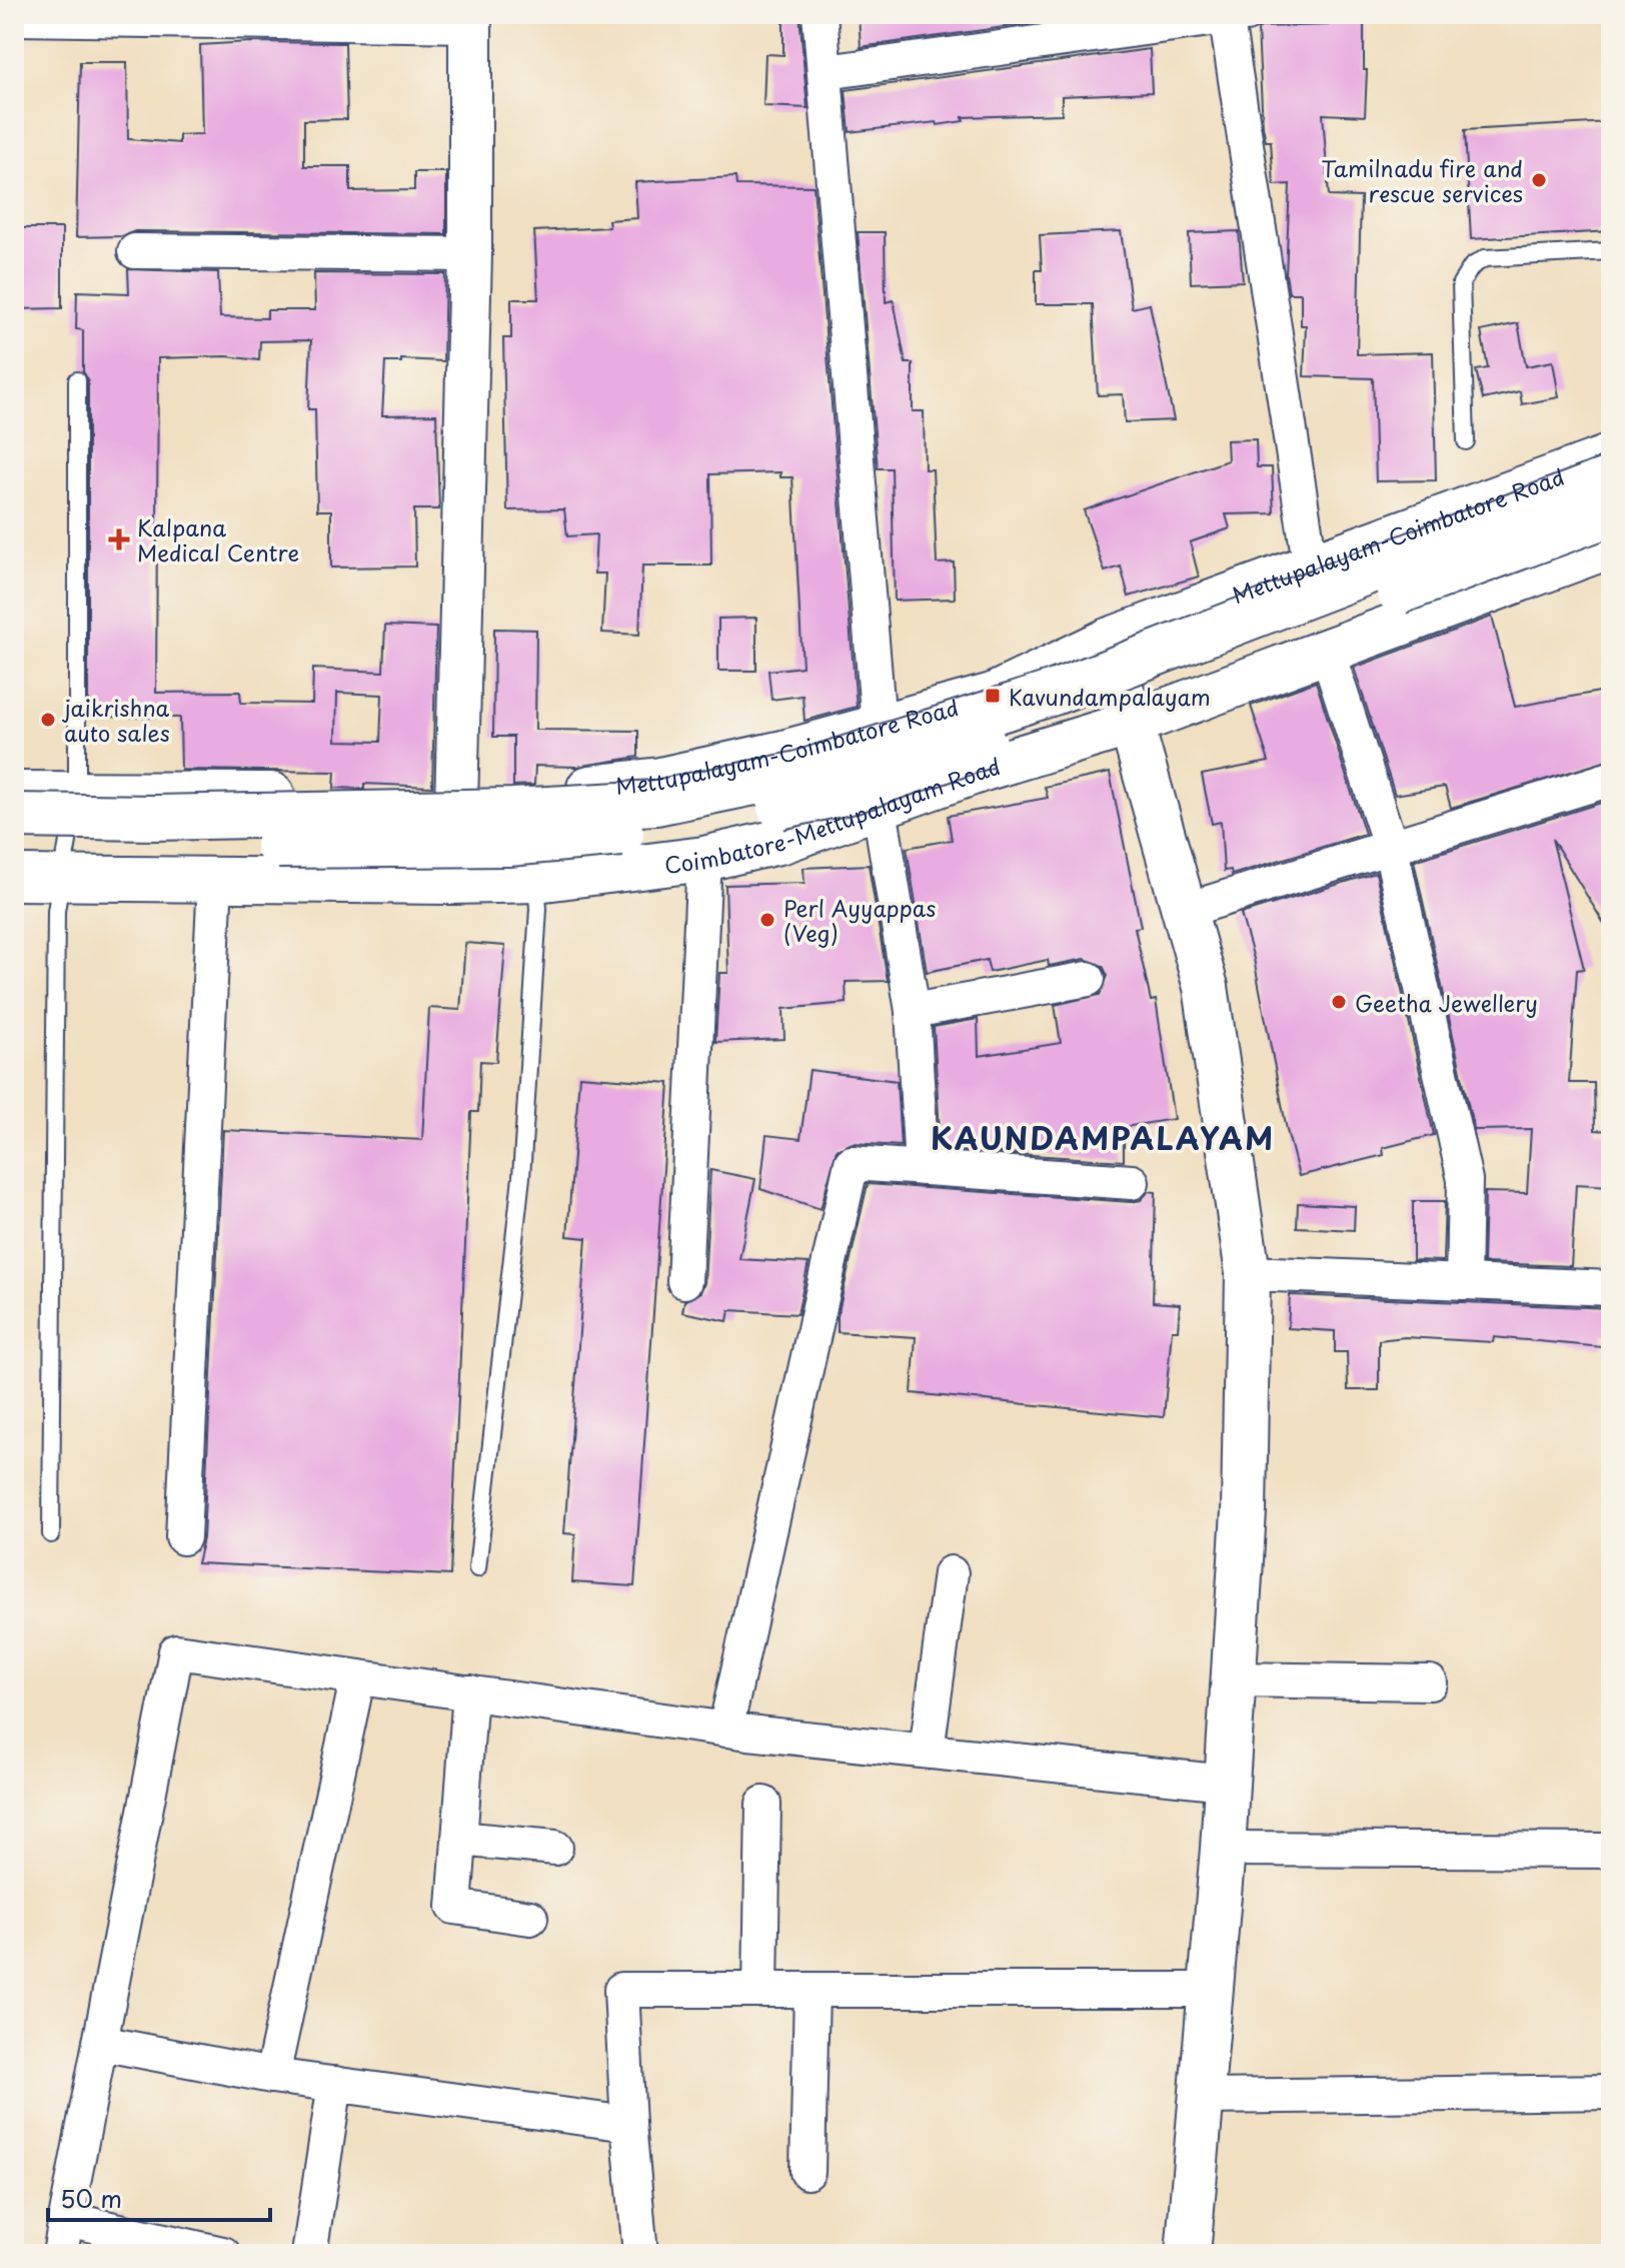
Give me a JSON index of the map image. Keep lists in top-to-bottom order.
{
  "streets": {
    "main road": ["Mettupalayam-Coimbatore Road", "Coimbatore-Mettupalayam Road"]
  },
  "districts": ["KAUNDAMPALAYAM"],
  "places": {
    "other": [
      "Tamilnadu fire and rescue services",
      "jaikrishna auto sales",
      "Perl Ayyappas (Veg)",
      "Geetha Jewellery"
    ],
    "health": ["Kalpana Medical Centre"],
    "transit": ["Kavundampalayam"]
  },
  "scale_bar": "50 m"
}
